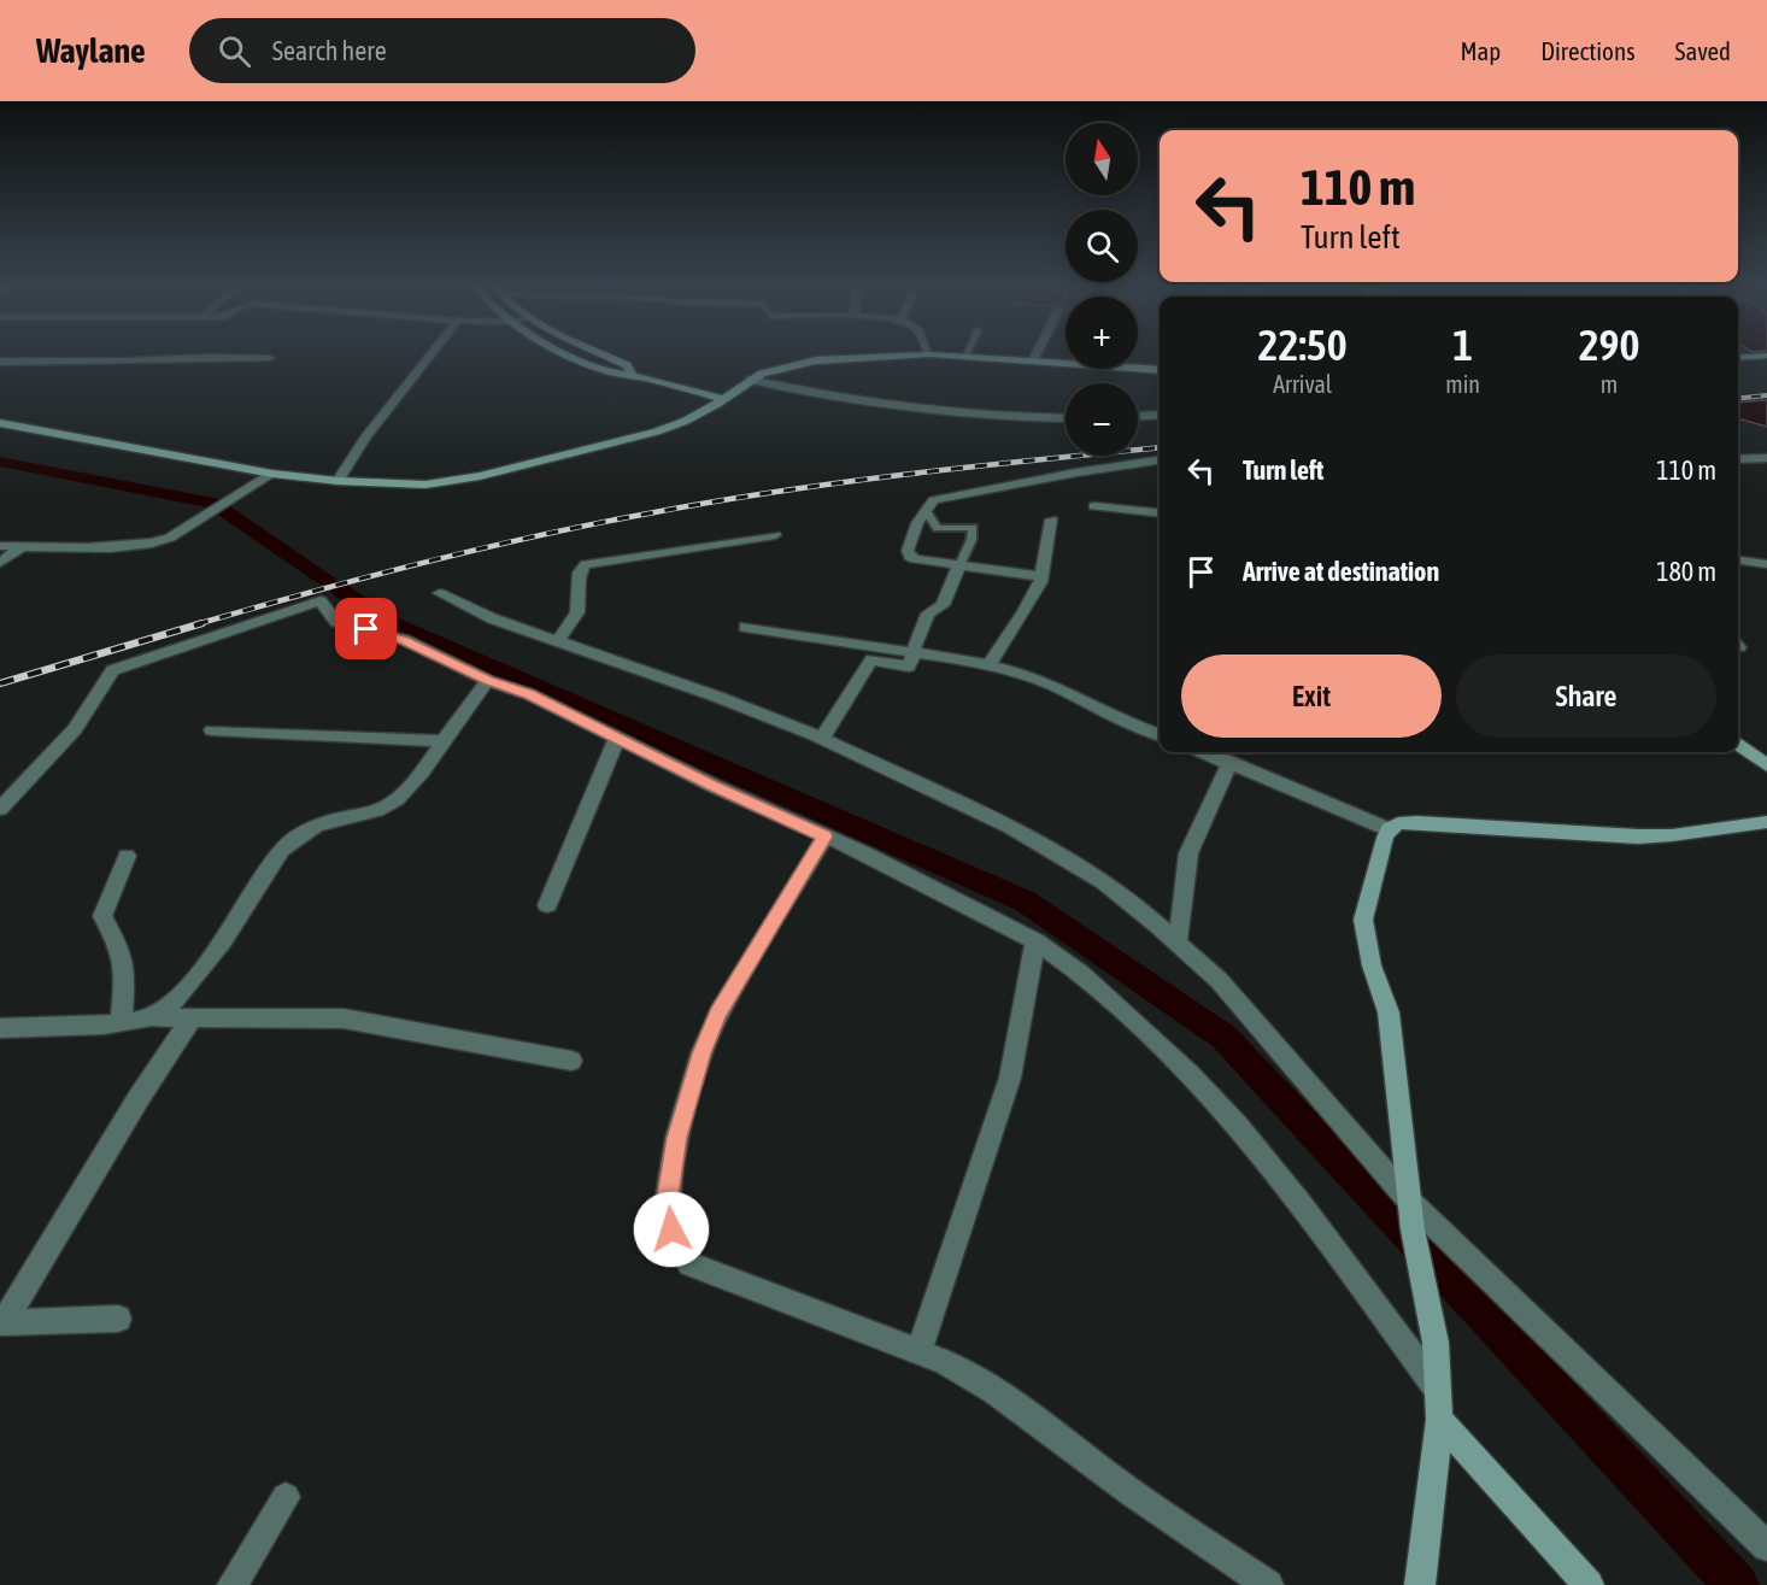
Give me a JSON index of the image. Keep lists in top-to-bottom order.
{
  "north": "top",
  "page": {
    "header": "Waylane",
    "search": "Search here",
    "nav": ["Map", "Directions", "Saved"],
    "map_buttons": ["+", "−"],
    "turn": ["110 m", "Turn left"],
    "eta": [
      "22:50",
      "Arrival",
      "1",
      "min",
      "290",
      "m"
    ],
    "list": [
      {
        "name": "Turn left",
        "value": "110 m"
      },
      {
        "name": "Arrive at destination",
        "value": "180 m"
      }
    ],
    "buttons": ["Exit", "Share"]
  }
}
